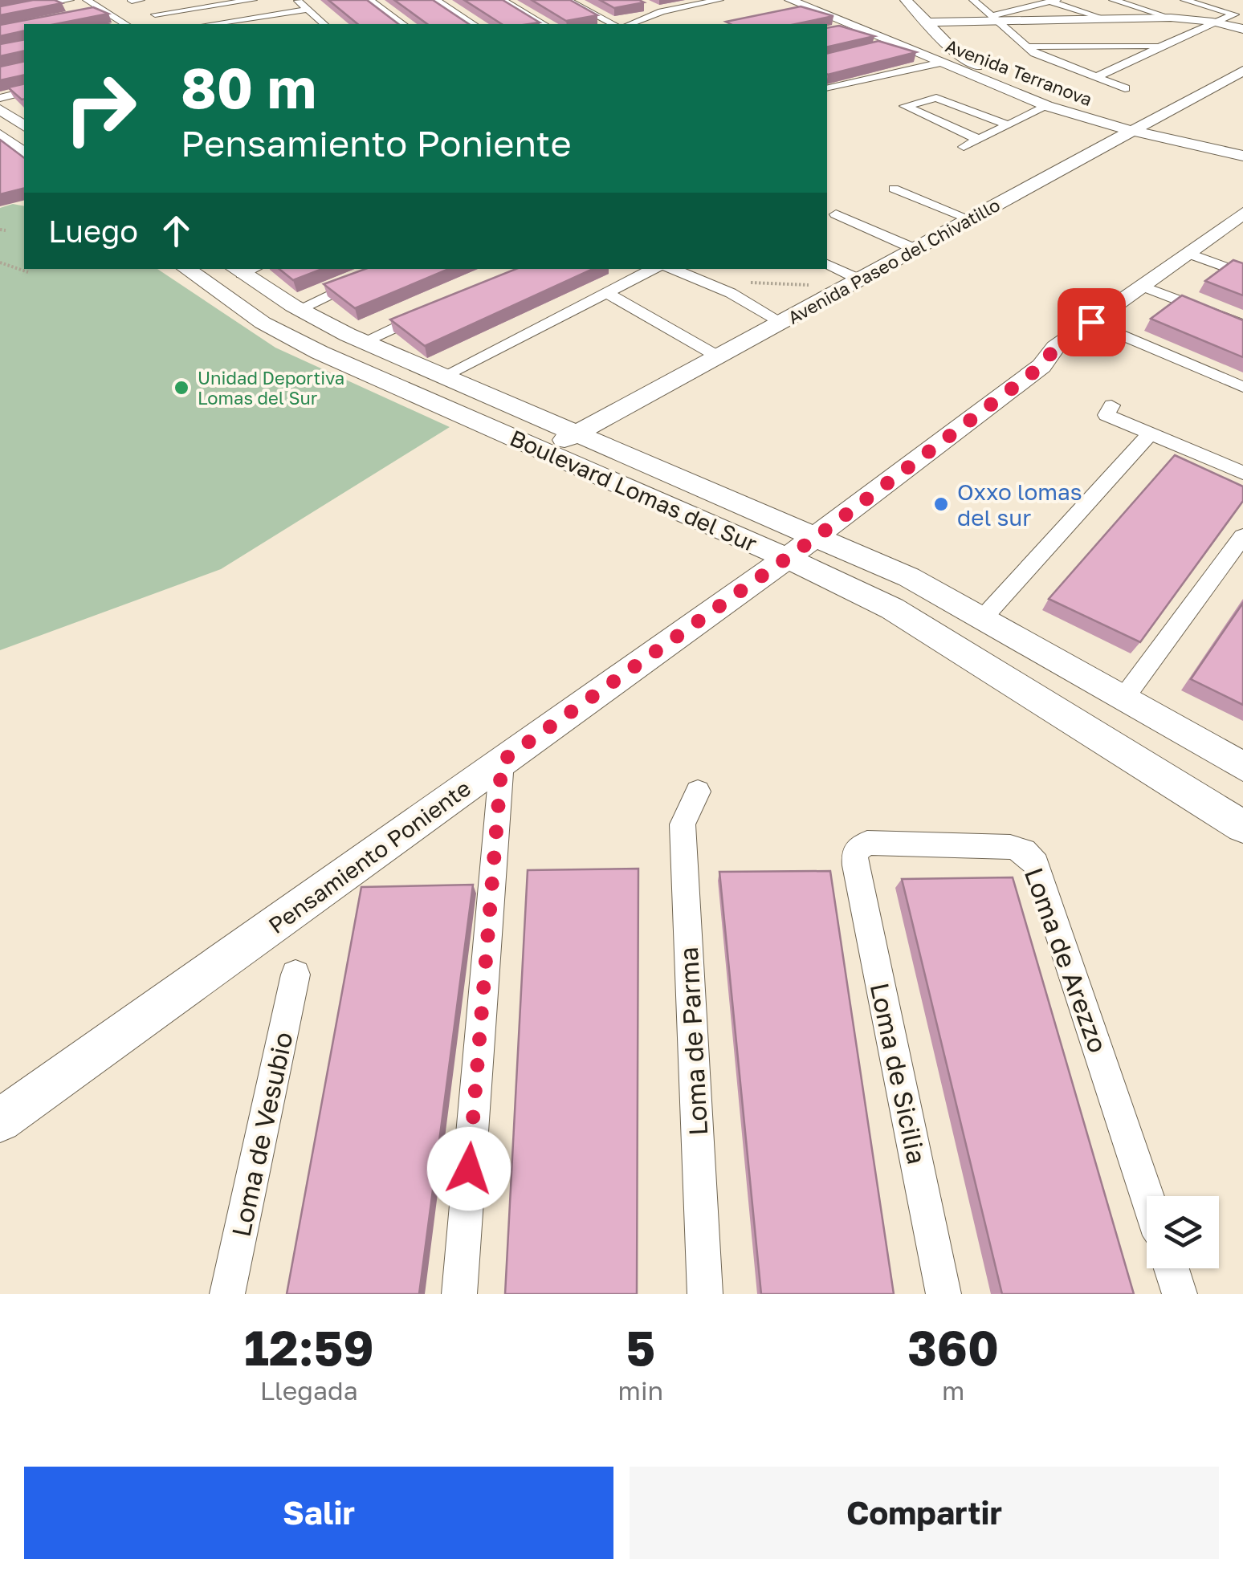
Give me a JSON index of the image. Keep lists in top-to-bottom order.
{
  "streets": {
    "street": [
      "Avenida Terranova",
      "Avenida Paseo del Chivatillo",
      "Boulevard Lomas del Sur",
      "Pensamiento Poniente",
      "Loma de Arezzo",
      "Loma de Parma",
      "Loma de Sicilia",
      "Loma de Vesubio"
    ]
  },
  "crossings": [
    ["Avenida Terranova", "Avenida Paseo del Chivatillo"],
    ["Avenida Paseo del Chivatillo", "Boulevard Lomas del Sur"],
    ["Boulevard Lomas del Sur", "Pensamiento Poniente"],
    ["Loma de Arezzo", "Loma de Sicilia"]
  ],
  "places": ["Unidad Deportiva Lomas del Sur", "Oxxo lomas del sur"],
  "page": {
    "turn": ["80 m", "Pensamiento Poniente"],
    "then": "Luego",
    "eta": [
      "12:59",
      "Llegada",
      "5",
      "min",
      "360",
      "m"
    ],
    "buttons": ["Salir", "Compartir"]
  }
}
